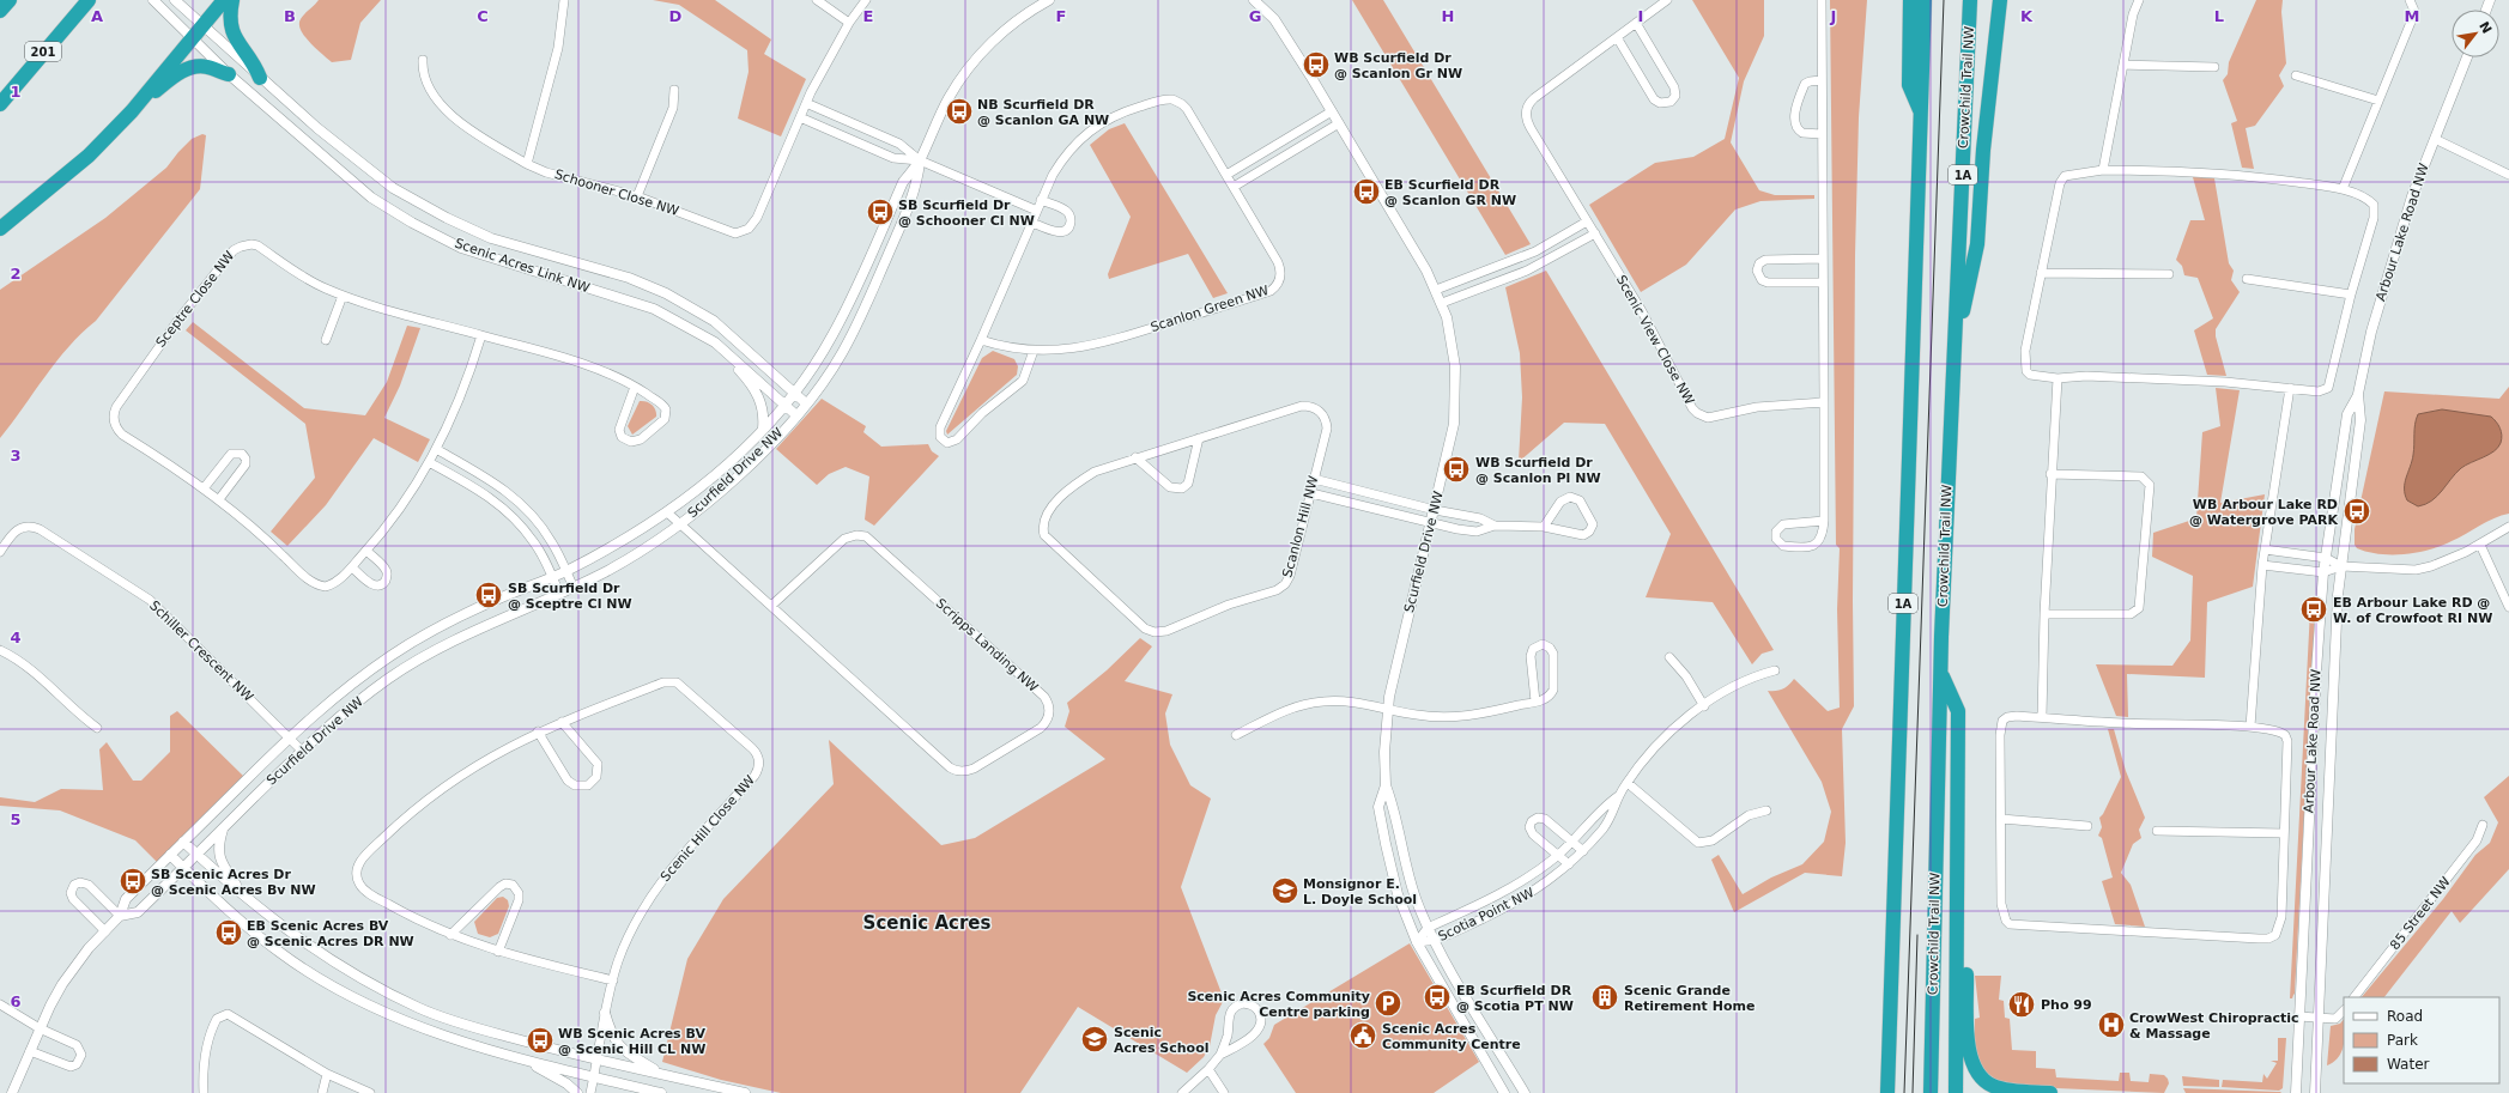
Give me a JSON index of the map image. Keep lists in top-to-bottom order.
{
  "streets": {
    "highway": ["201", "Crowchild Trail NW", "1A"],
    "street": [
      "Schooner Close NW",
      "Arbour Lake Road NW",
      "Scenic Acres Link NW",
      "Sceptre Close NW",
      "Scanlon Green NW",
      "Scenic View Close NW",
      "Scurfield Drive NW",
      "Scanlon Hill NW",
      "Scripps Landing NW",
      "Schiller Crescent NW",
      "Scenic Hill Close NW",
      "85 Street NW",
      "Scotia Point NW"
    ]
  },
  "crossings": [
    ["Scenic Acres Link NW", "Scurfield Drive NW"],
    ["Scurfield Drive NW", "Scripps Landing NW"],
    ["Scurfield Drive NW", "Schiller Crescent NW"],
    ["Scurfield Drive NW", "Scotia Point NW"]
  ],
  "districts": ["Scenic Acres"],
  "places": {
    "bus stop": [
      "WB Scurfield Dr @ Scanlon Gr NW",
      "NB Scurfield DR @ Scanlon GA NW",
      "EB Scurfield DR @ Scanlon GR NW",
      "SB Scurfield Dr @ Schooner Cl NW",
      "WB Scurfield Dr @ Scanlon Pl NW",
      "WB Arbour Lake RD @ Watergrove PARK",
      "SB Scurfield Dr @ Sceptre Cl NW",
      "EB Arbour Lake RD @ W. of Crowfoot RI NW",
      "SB Scenic Acres Dr @ Scenic Acres Bv NW",
      "EB Scenic Acres BV @ Scenic Acres DR NW",
      "EB Scurfield DR @ Scotia PT NW",
      "WB Scenic Acres BV @ Scenic Hill CL NW"
    ],
    "school or university": ["Monsignor E. L. Doyle School", "Scenic Acres School"],
    "building": ["Scenic Grande Retirement Home"],
    "parking": ["Scenic Acres Community Centre parking"],
    "restaurant": ["Pho 99"],
    "hospital": ["CrowWest Chiropractic & Massage"],
    "public building": ["Scenic Acres Community Centre"]
  },
  "legend": ["Road", "Park", "Water"],
  "north": "top right",
  "grid": {
    "columns": [
      "A",
      "B",
      "C",
      "D",
      "E",
      "F",
      "G",
      "H",
      "I",
      "J",
      "K",
      "L",
      "M"
    ],
    "rows": [
      "1",
      "2",
      "3",
      "4",
      "5",
      "6"
    ]
  }
}
